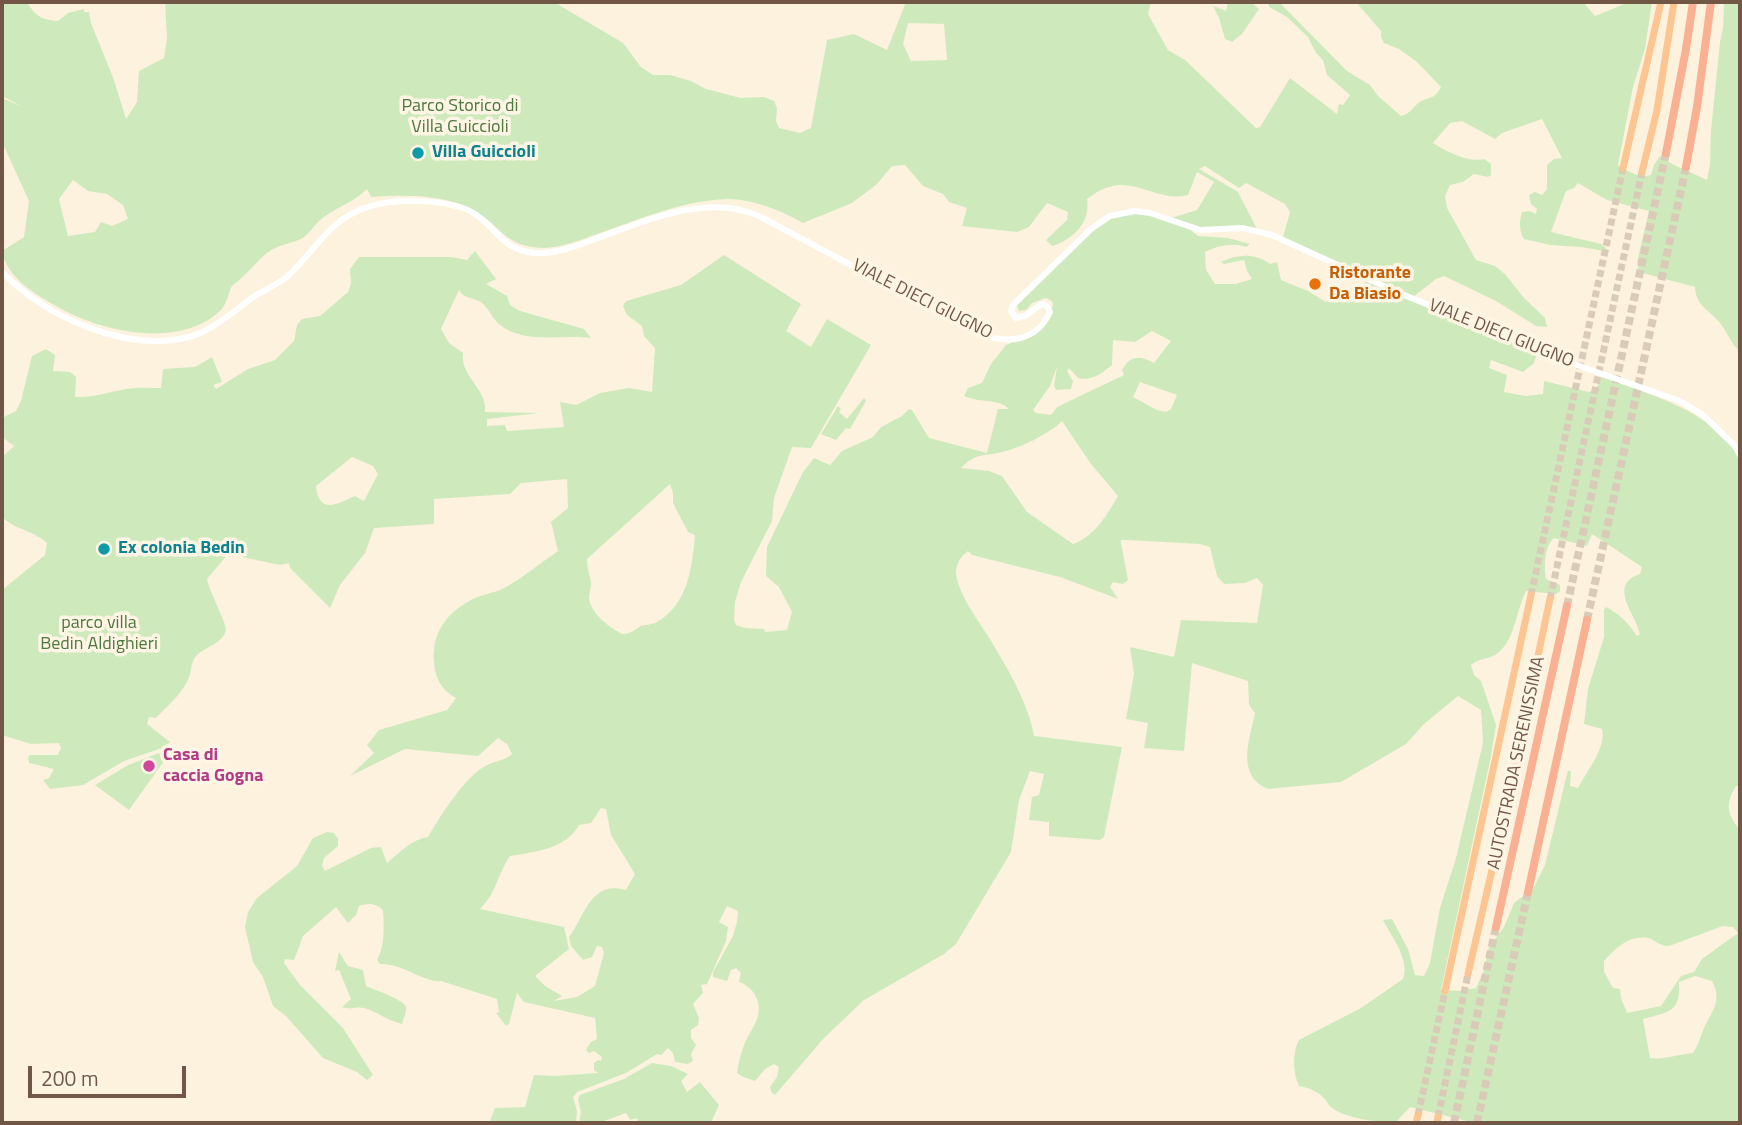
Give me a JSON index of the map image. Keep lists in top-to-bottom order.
{
  "streets": {
    "highway": ["AUTOSTRADA SERENISSIMA"],
    "main road": ["VIALE DIECI GIUGNO"]
  },
  "parks": ["Parco Storico di Villa Guiccioli", "parco villa Bedin Aldighieri"],
  "places": [
    "Villa Guiccioli",
    "Ristorante Da Biasio",
    "Ex colonia Bedin",
    "Casa di caccia Gogna"
  ],
  "scale_bar": "200 m"
}
